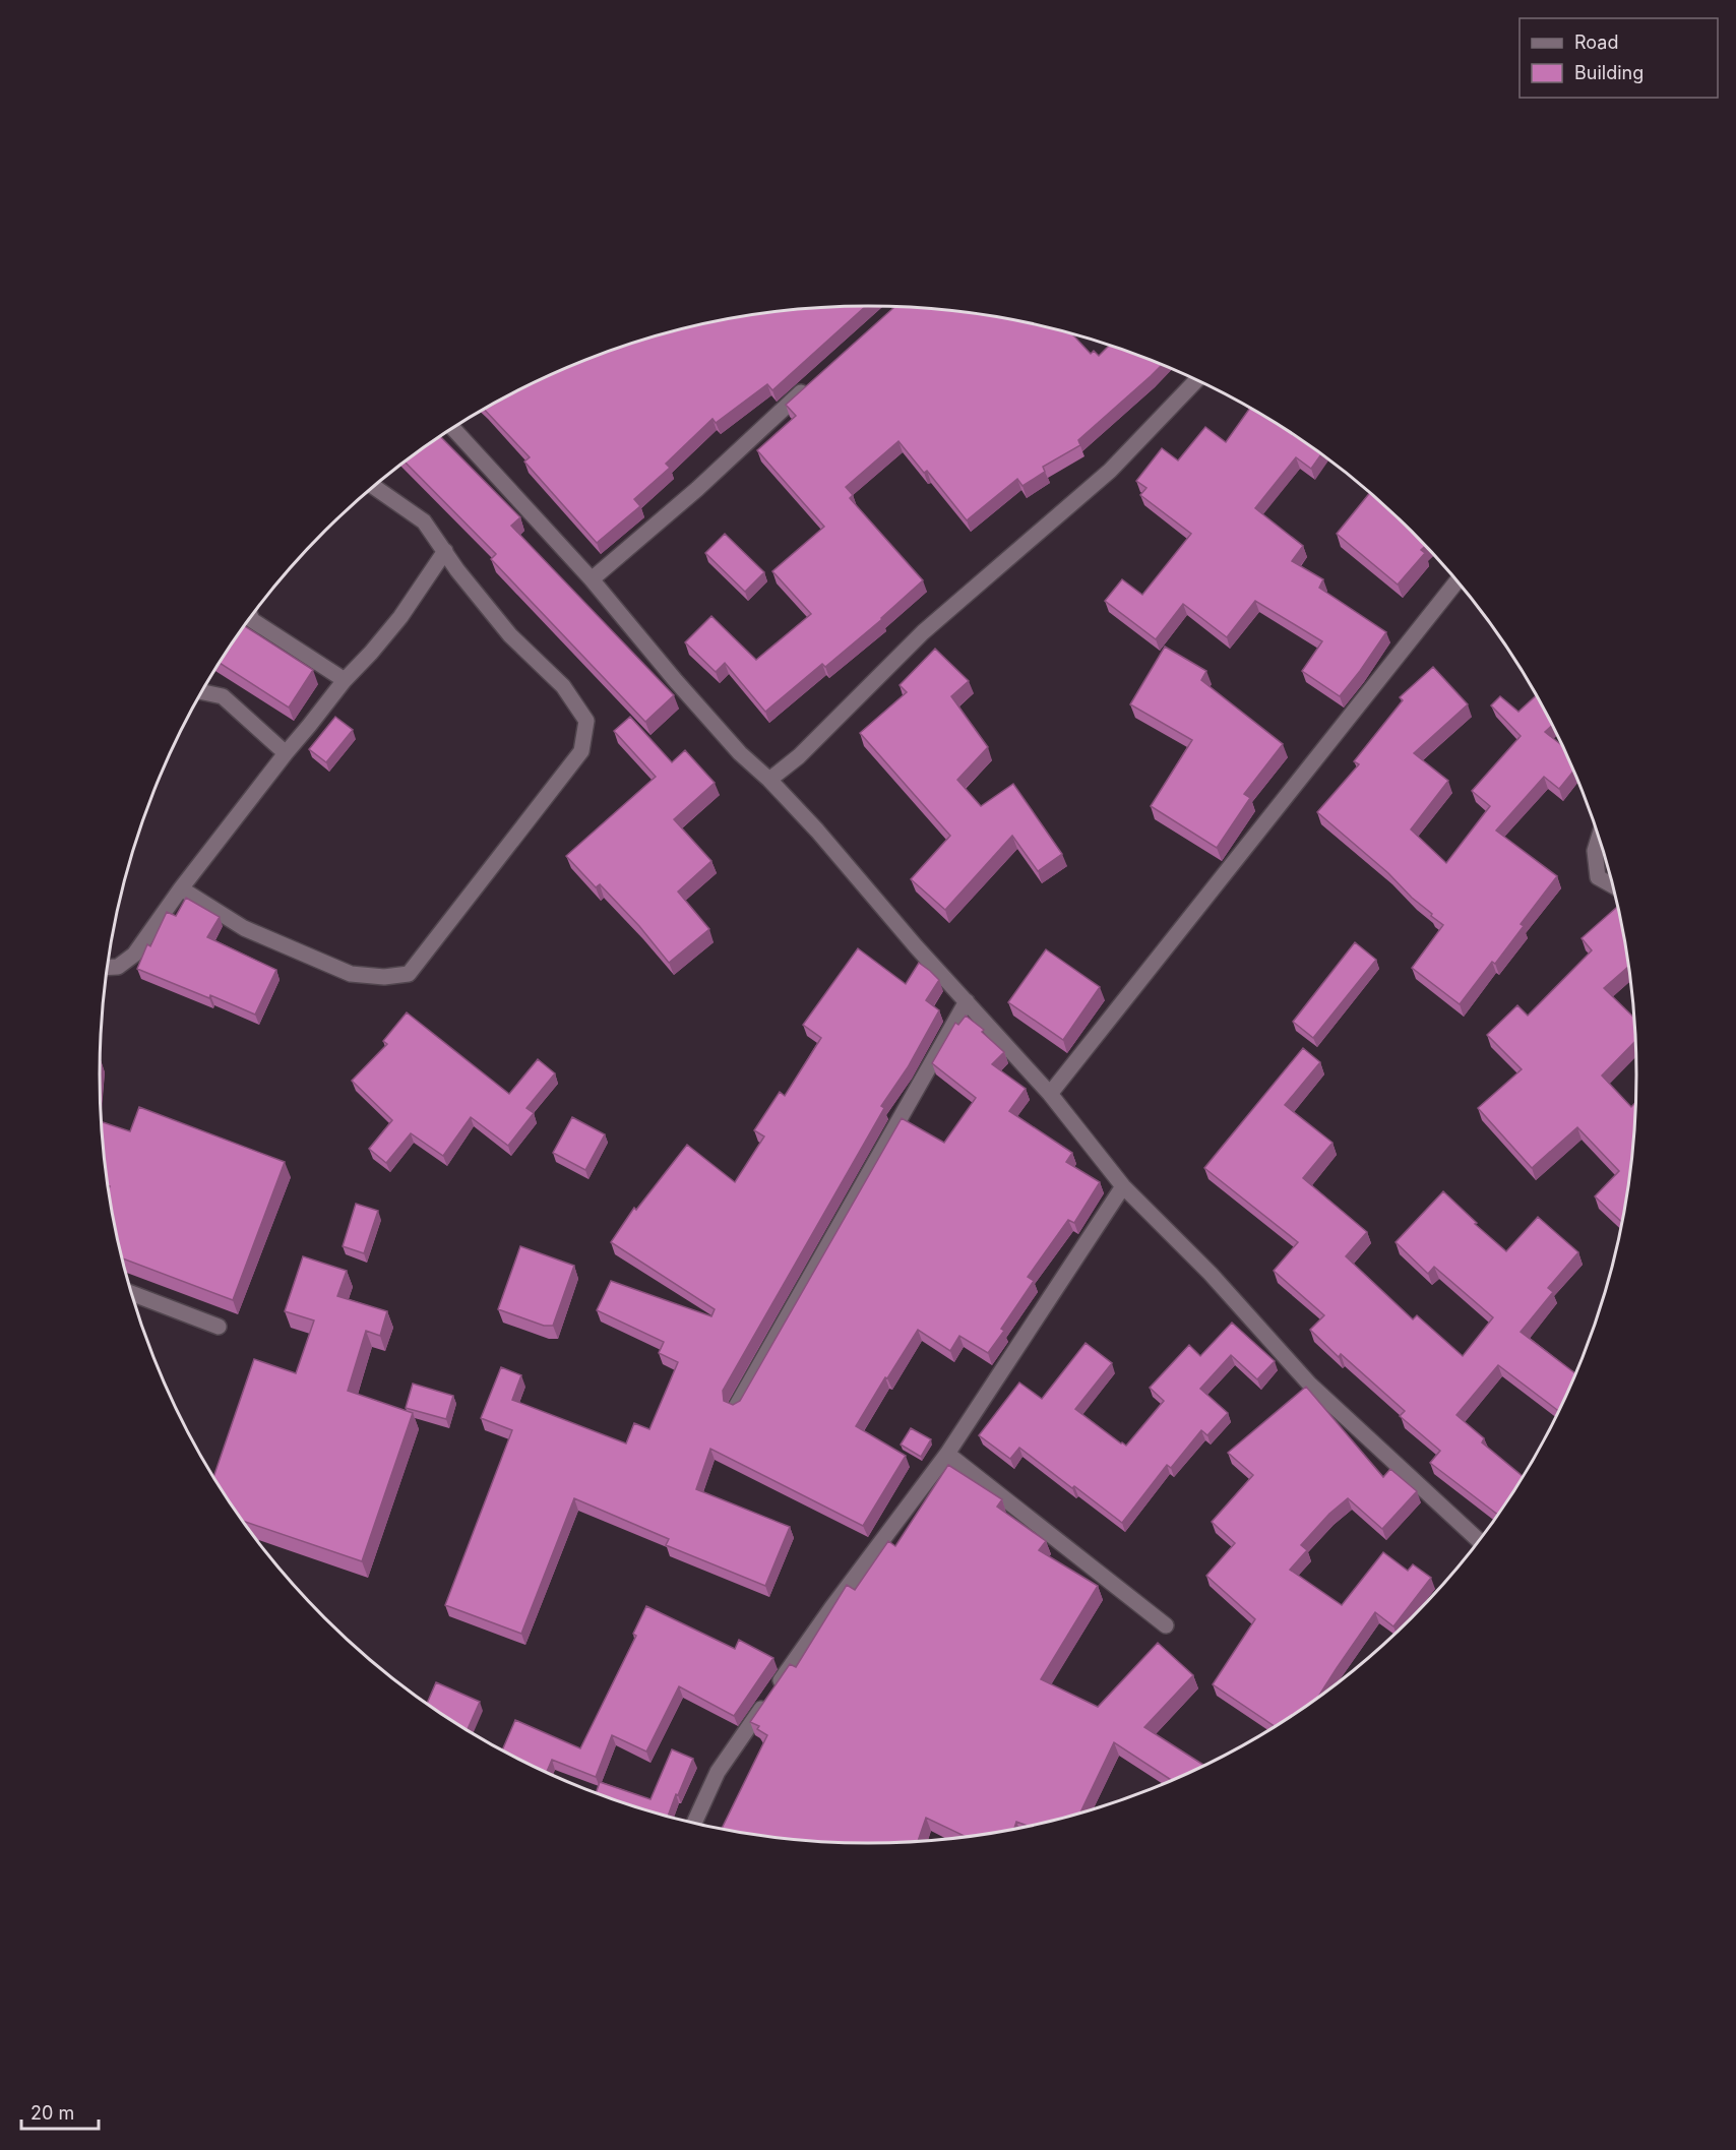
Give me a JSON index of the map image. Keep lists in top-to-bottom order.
{
  "legend": ["Road", "Building"],
  "scale_bar": "20 m"
}
